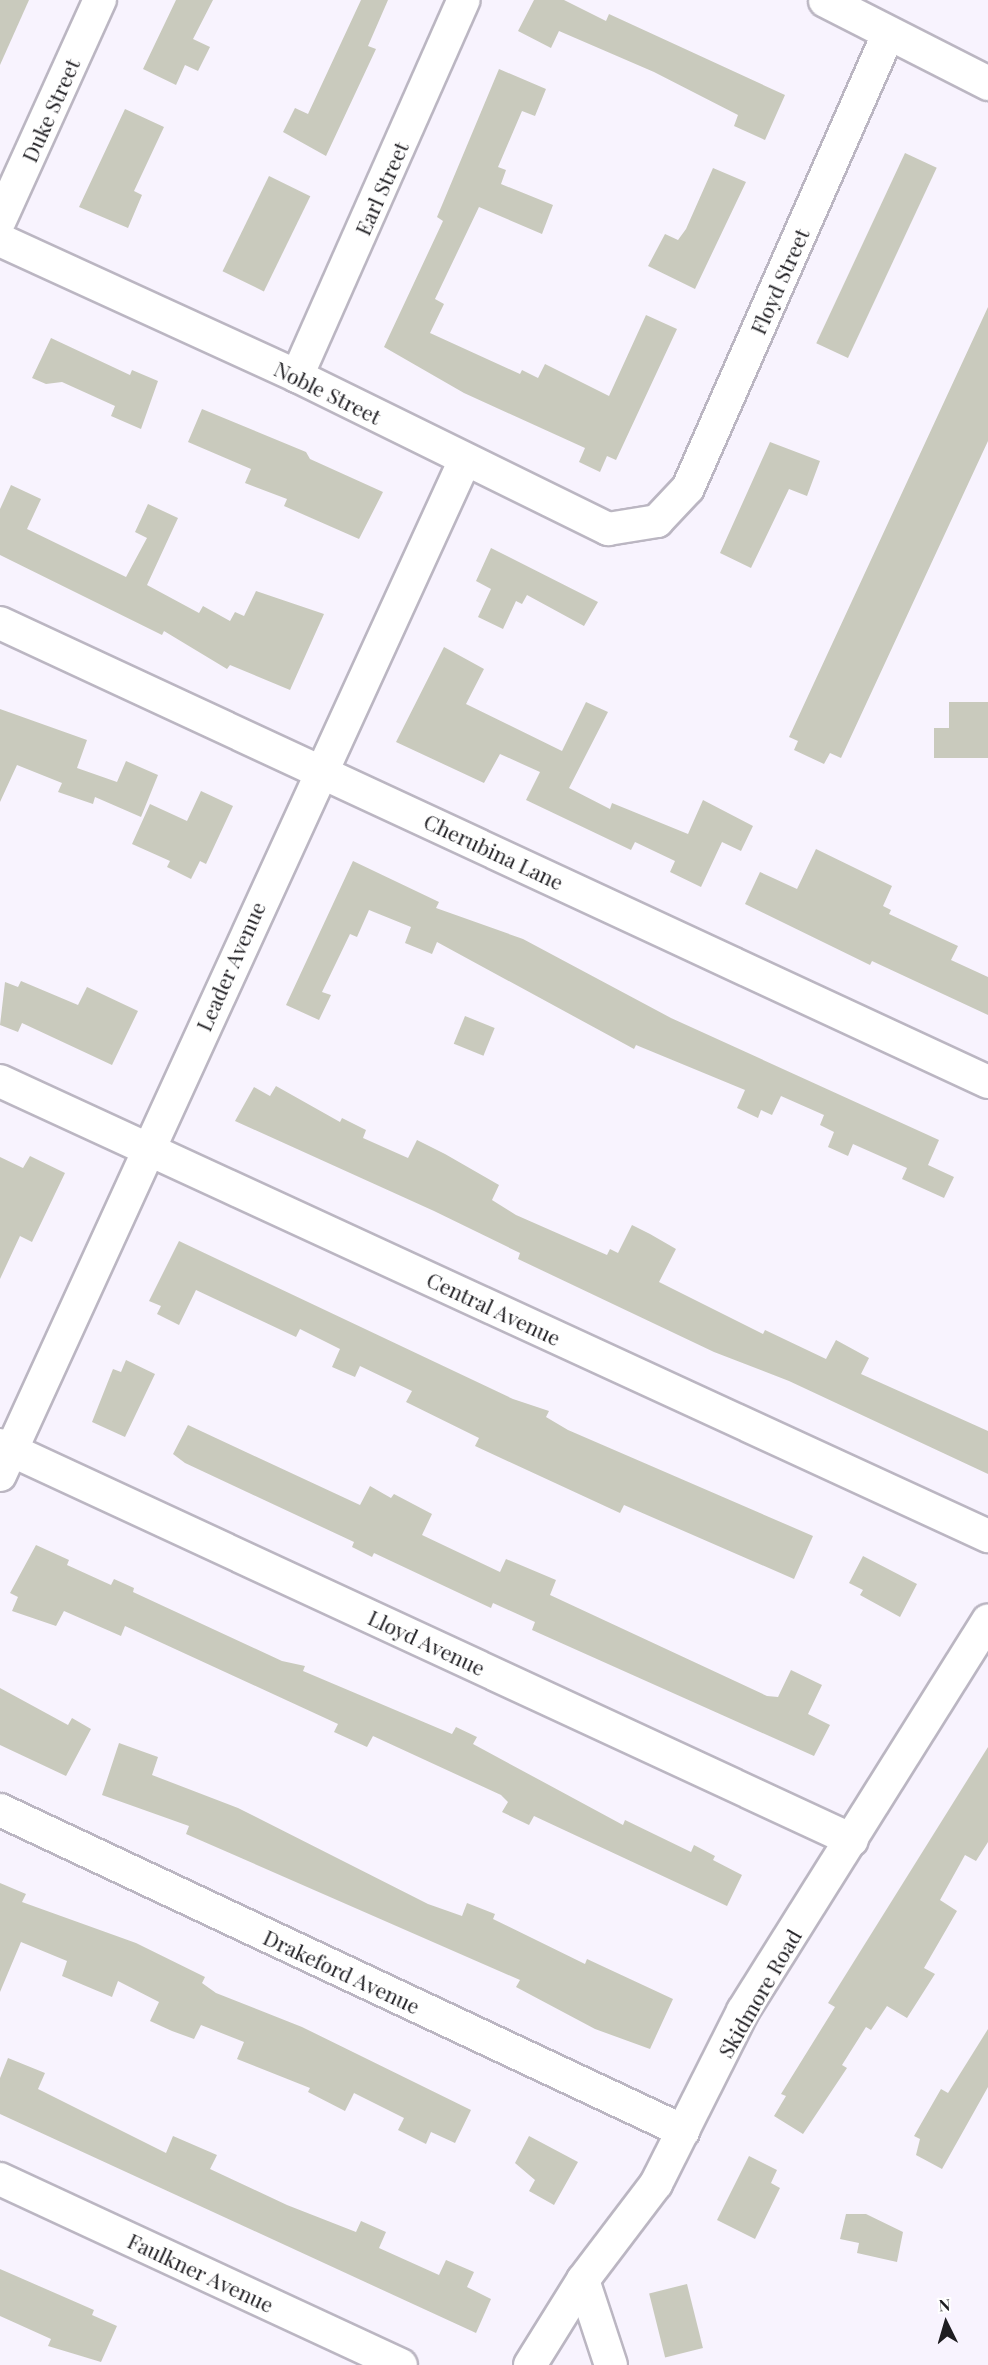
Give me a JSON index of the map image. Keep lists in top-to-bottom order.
{
  "streets": {
    "street": [
      "Duke Street",
      "Earl Street",
      "Floyd Street",
      "Noble Street",
      "Cherubina Lane",
      "Leader Avenue",
      "Central Avenue",
      "Lloyd Avenue",
      "Drakeford Avenue",
      "Skidmore Road",
      "Faulkner Avenue"
    ]
  },
  "crossings": [
    ["Earl Street", "Noble Street"],
    ["Floyd Street", "Noble Street"],
    ["Noble Street", "Leader Avenue"],
    ["Cherubina Lane", "Leader Avenue"],
    ["Leader Avenue", "Central Avenue"],
    ["Leader Avenue", "Lloyd Avenue"],
    ["Lloyd Avenue", "Skidmore Road"],
    ["Drakeford Avenue", "Skidmore Road"]
  ],
  "north": "top"
}
